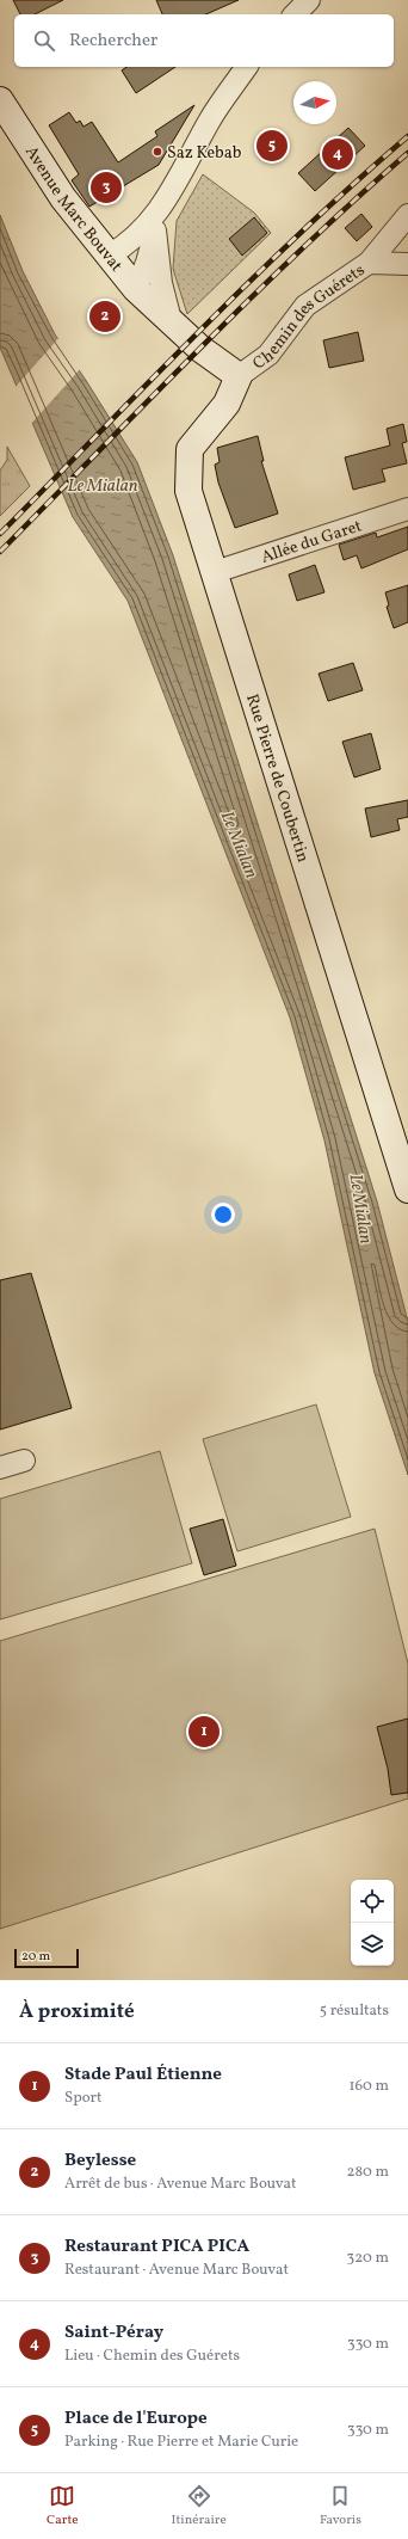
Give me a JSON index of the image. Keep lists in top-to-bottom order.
{
  "streets": {
    "street": [
      "Avenue Marc Bouvat",
      "Chemin des Guérets",
      "Allée du Garet",
      "Rue Pierre de Coubertin"
    ]
  },
  "crossings": [
    ["Avenue Marc Bouvat", "Chemin des Guérets"],
    ["Avenue Marc Bouvat", "Rue Pierre de Coubertin"],
    ["Chemin des Guérets", "Rue Pierre de Coubertin"],
    ["Allée du Garet", "Rue Pierre de Coubertin"]
  ],
  "water": ["Le Mialan"],
  "places": ["Saz Kebab"],
  "scale_bar": "20 m",
  "north": "right",
  "page": {
    "search": "Rechercher",
    "pins": [
      "5",
      "4",
      "3",
      "2",
      "1"
    ],
    "scale": "20 m",
    "heading": ["À proximité", "5 résultats"],
    "list": [
      {
        "mark": "1",
        "name": "Stade Paul Étienne",
        "note": "Sport",
        "value": "160 m"
      },
      {
        "mark": "2",
        "name": "Beylesse",
        "note": "Arrêt de bus · Avenue Marc Bouvat",
        "value": "280 m"
      },
      {
        "mark": "3",
        "name": "Restaurant PICA PICA",
        "note": "Restaurant · Avenue Marc Bouvat",
        "value": "320 m"
      },
      {
        "mark": "4",
        "name": "Saint-Péray",
        "note": "Lieu · Chemin des Guérets",
        "value": "330 m"
      },
      {
        "mark": "5",
        "name": "Place de l'Europe",
        "note": "Parking · Rue Pierre et Marie Curie",
        "value": "330 m"
      }
    ],
    "nav": ["Carte", "Itinéraire", "Favoris"]
  }
}
